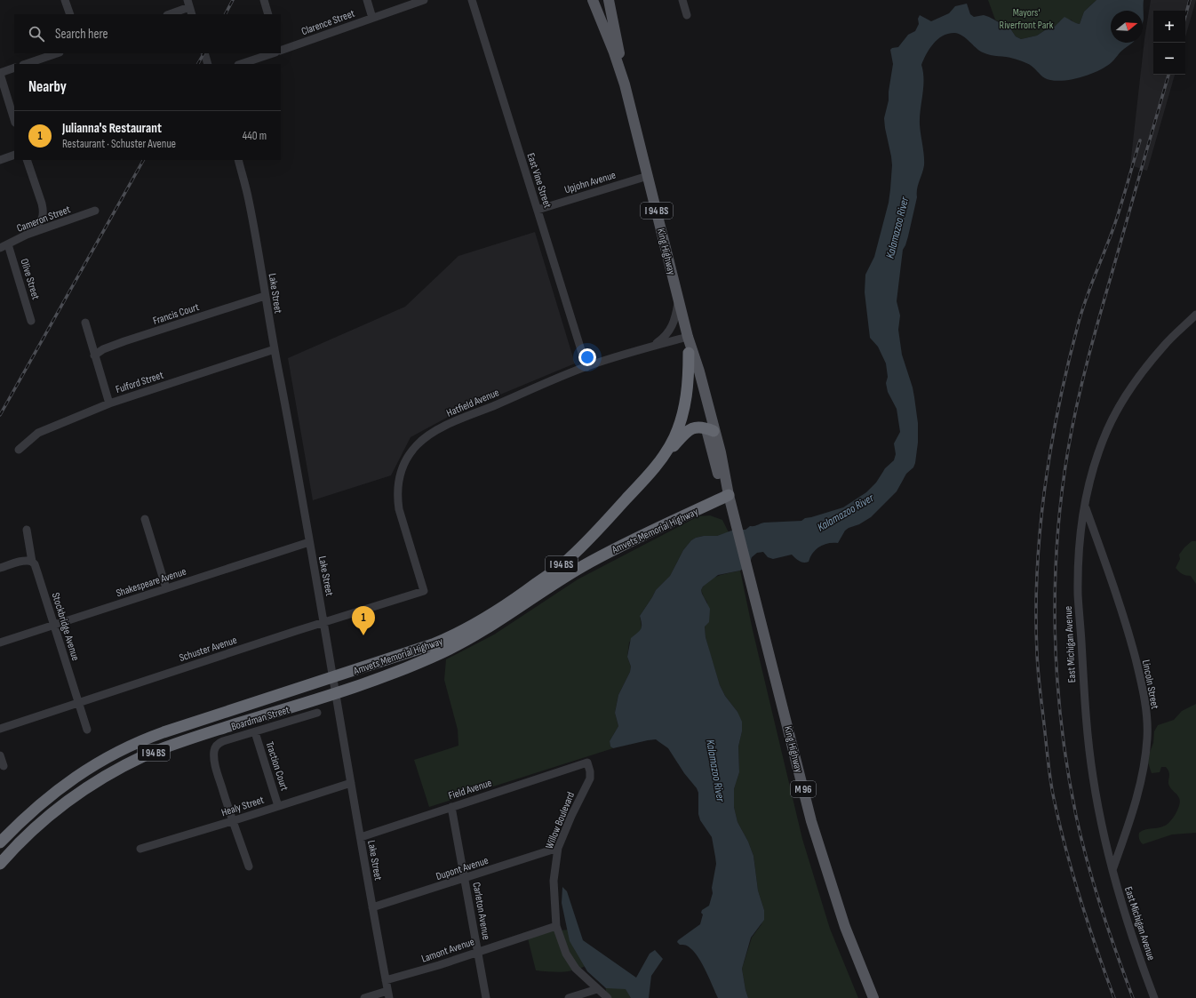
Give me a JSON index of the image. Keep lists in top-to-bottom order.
{
  "streets": {
    "highway": ["I 94 BS", "Amvets Memorial Highway"],
    "main road": ["King Highway", "M 96"],
    "street": [
      "Clarence Street",
      "East Vine Street",
      "Upjohn Avenue",
      "Cameron Street",
      "Olive Street",
      "Lake Street",
      "Francis Court",
      "Fulford Street",
      "Hatfield Avenue",
      "Shakespeare Avenue",
      "Stockbridge Avenue",
      "East Michigan Avenue",
      "Schuster Avenue",
      "Lincoln Street",
      "Boardman Street",
      "Traction Court",
      "Field Avenue",
      "Healy Street",
      "Willow Boulevard",
      "Dupont Avenue",
      "Carleton Avenue",
      "Lamont Avenue"
    ]
  },
  "crossings": [
    ["East Vine Street", "Upjohn Avenue"],
    ["East Vine Street", "Hatfield Avenue"],
    ["Upjohn Avenue", "King Highway"],
    ["I 94 BS", "King Highway"],
    ["I 94 BS", "Lake Street"],
    ["I 94 BS", "Amvets Memorial Highway"],
    ["Cameron Street", "Olive Street"],
    ["King Highway", "Hatfield Avenue"],
    ["King Highway", "Amvets Memorial Highway"],
    ["Lake Street", "Francis Court"],
    ["Lake Street", "Fulford Street"],
    ["Lake Street", "Amvets Memorial Highway"],
    ["Lake Street", "Shakespeare Avenue"],
    ["Lake Street", "Schuster Avenue"],
    ["Lake Street", "Field Avenue"],
    ["Lake Street", "Healy Street"],
    ["Lake Street", "Dupont Avenue"],
    ["Lake Street", "Lamont Avenue"],
    ["Hatfield Avenue", "Schuster Avenue"],
    ["Shakespeare Avenue", "Stockbridge Avenue"],
    ["Stockbridge Avenue", "Schuster Avenue"],
    ["East Michigan Avenue", "Lincoln Street"],
    ["Boardman Street", "Traction Court"],
    ["Boardman Street", "Healy Street"],
    ["Traction Court", "Healy Street"],
    ["Field Avenue", "Willow Boulevard"],
    ["Field Avenue", "Carleton Avenue"],
    ["Willow Boulevard", "Dupont Avenue"],
    ["Willow Boulevard", "Lamont Avenue"],
    ["Dupont Avenue", "Carleton Avenue"],
    ["Carleton Avenue", "Lamont Avenue"]
  ],
  "water": ["Kalamazoo River"],
  "parks": ["Mayors' Riverfront Park"],
  "north": "right",
  "page": {
    "map_buttons": ["+", "−"],
    "search": "Search here",
    "heading": "Nearby",
    "list": [
      {
        "mark": "1",
        "name": "Julianna's Restaurant",
        "note": "Restaurant · Schuster Avenue",
        "value": "440 m"
      }
    ],
    "pins": "1"
  }
}
